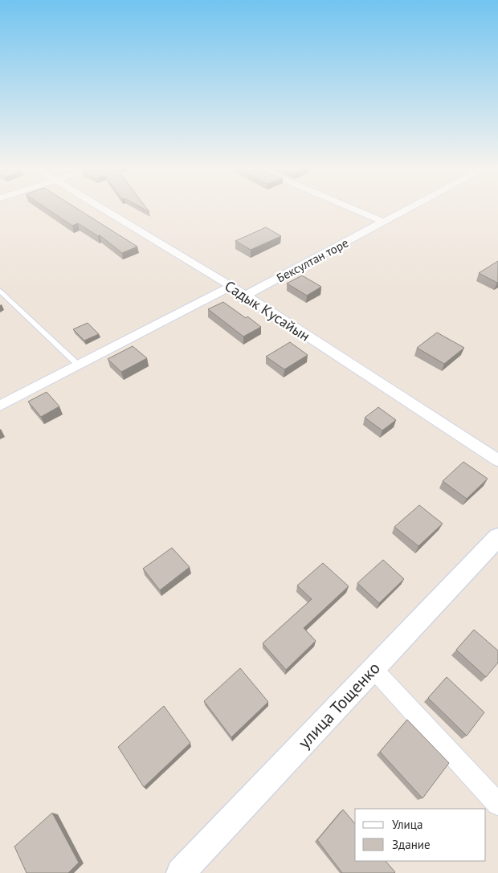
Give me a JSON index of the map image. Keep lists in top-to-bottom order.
{
  "streets": {
    "street": ["Бексултан торе", "Садык Кусайын", "улица Тощенко"]
  },
  "crossings": [
    ["Бексултан торе", "Садык Кусайын"]
  ],
  "legend": ["Улица", "Здание"]
}
